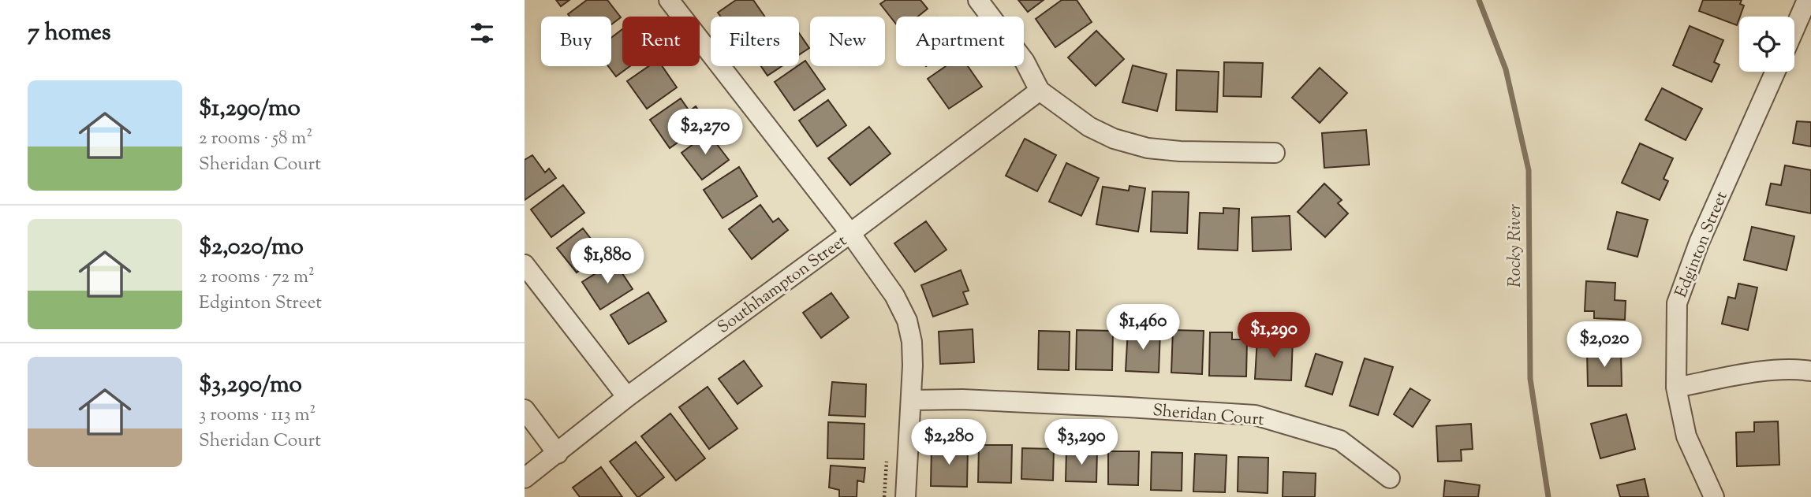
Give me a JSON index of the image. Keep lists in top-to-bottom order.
{
  "streets": {
    "street": ["Edginton Street", "Southhampton Street", "Sheridan Court"]
  },
  "water": ["Rocky River"],
  "page": {
    "heading": "7 homes",
    "chip": [
      "Buy",
      "Rent",
      "Filters",
      "New",
      "Apartment"
    ],
    "list": [
      {
        "name": "$1,290/mo",
        "note": "2 rooms · 58 m² · Sheridan Court"
      },
      {
        "name": "$2,020/mo",
        "note": "2 rooms · 72 m² · Edginton Street"
      },
      {
        "name": "$3,290/mo",
        "note": "3 rooms · 113 m² · Sheridan Court"
      }
    ],
    "price": [
      "$2,270",
      "$1,880",
      "$1,460",
      "$1,290",
      "$2,020",
      "$2,280",
      "$3,290"
    ]
  }
}
